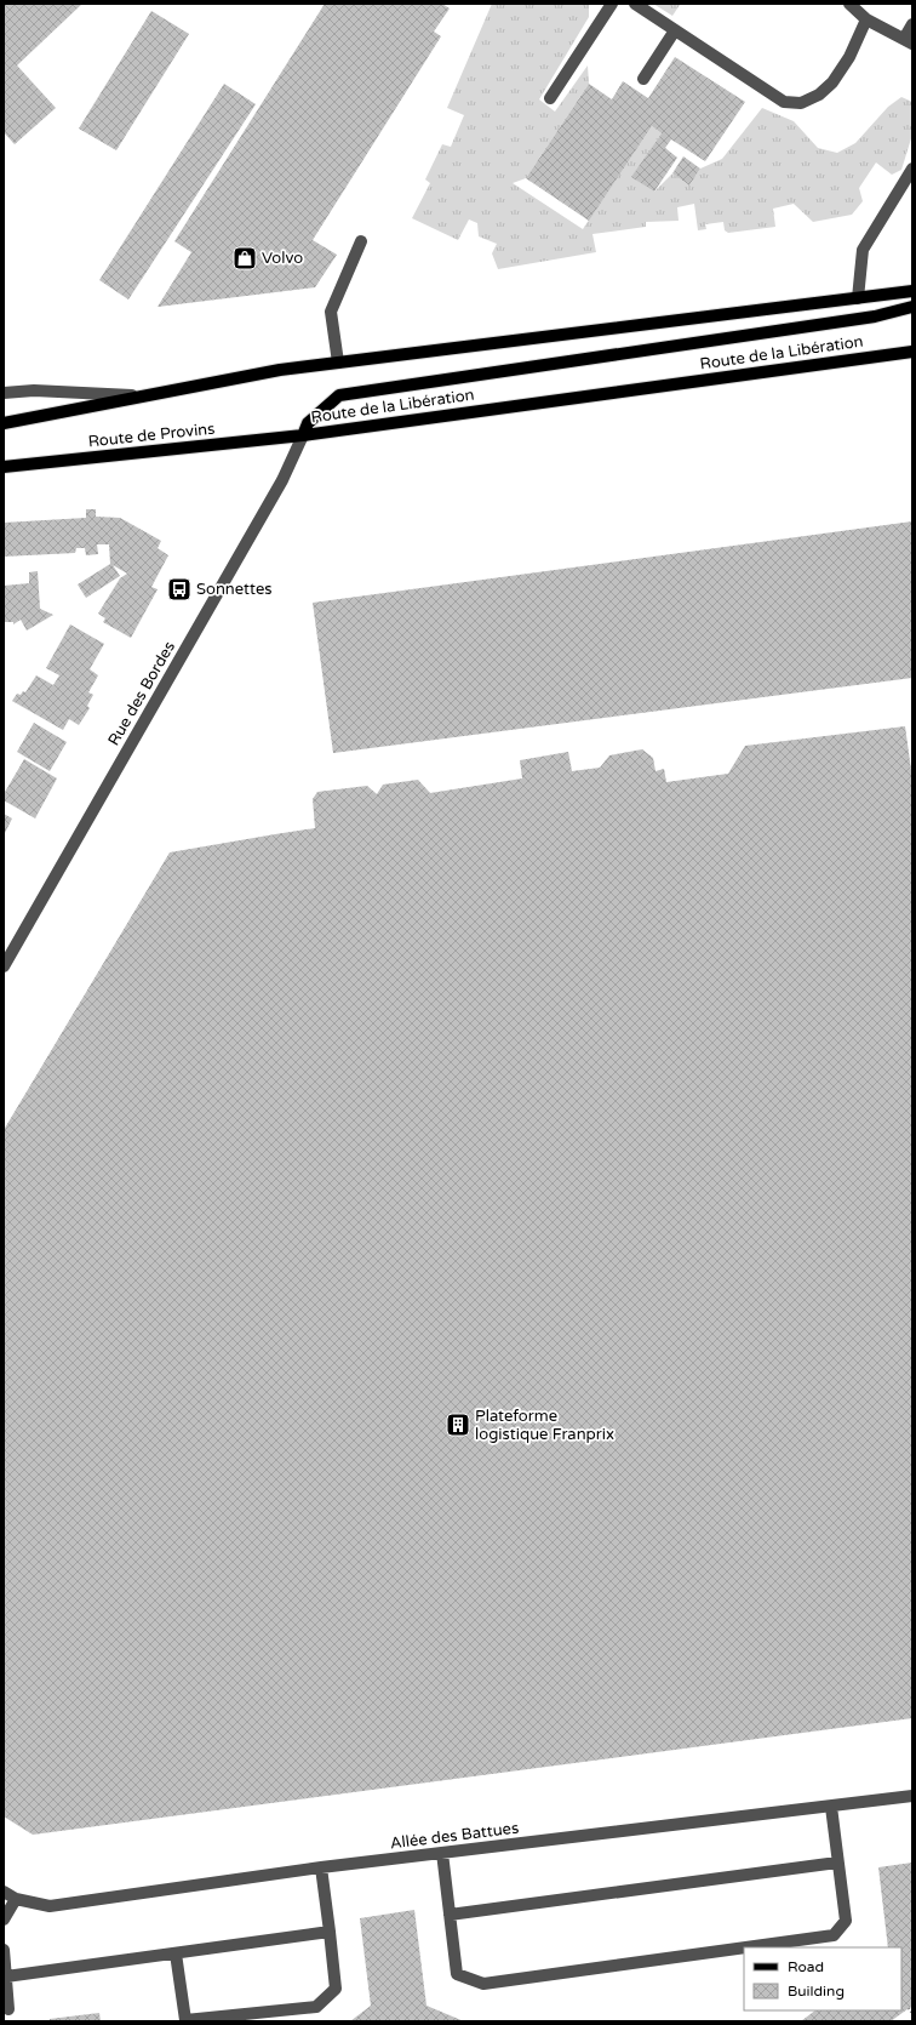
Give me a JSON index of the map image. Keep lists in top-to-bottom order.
{
  "streets": {
    "main road": ["Route de la Libération", "Route de Provins"],
    "street": ["Rue des Bordes", "Allée des Battues"]
  },
  "crossings": [
    ["Route de la Libération", "Route de Provins"],
    ["Route de la Libération", "Rue des Bordes"],
    ["Route de Provins", "Rue des Bordes"]
  ],
  "places": {
    "shop": ["Volvo"],
    "bus stop": ["Sonnettes"],
    "building": ["Plateforme logistique Franprix"]
  },
  "legend": ["Road", "Building"]
}
